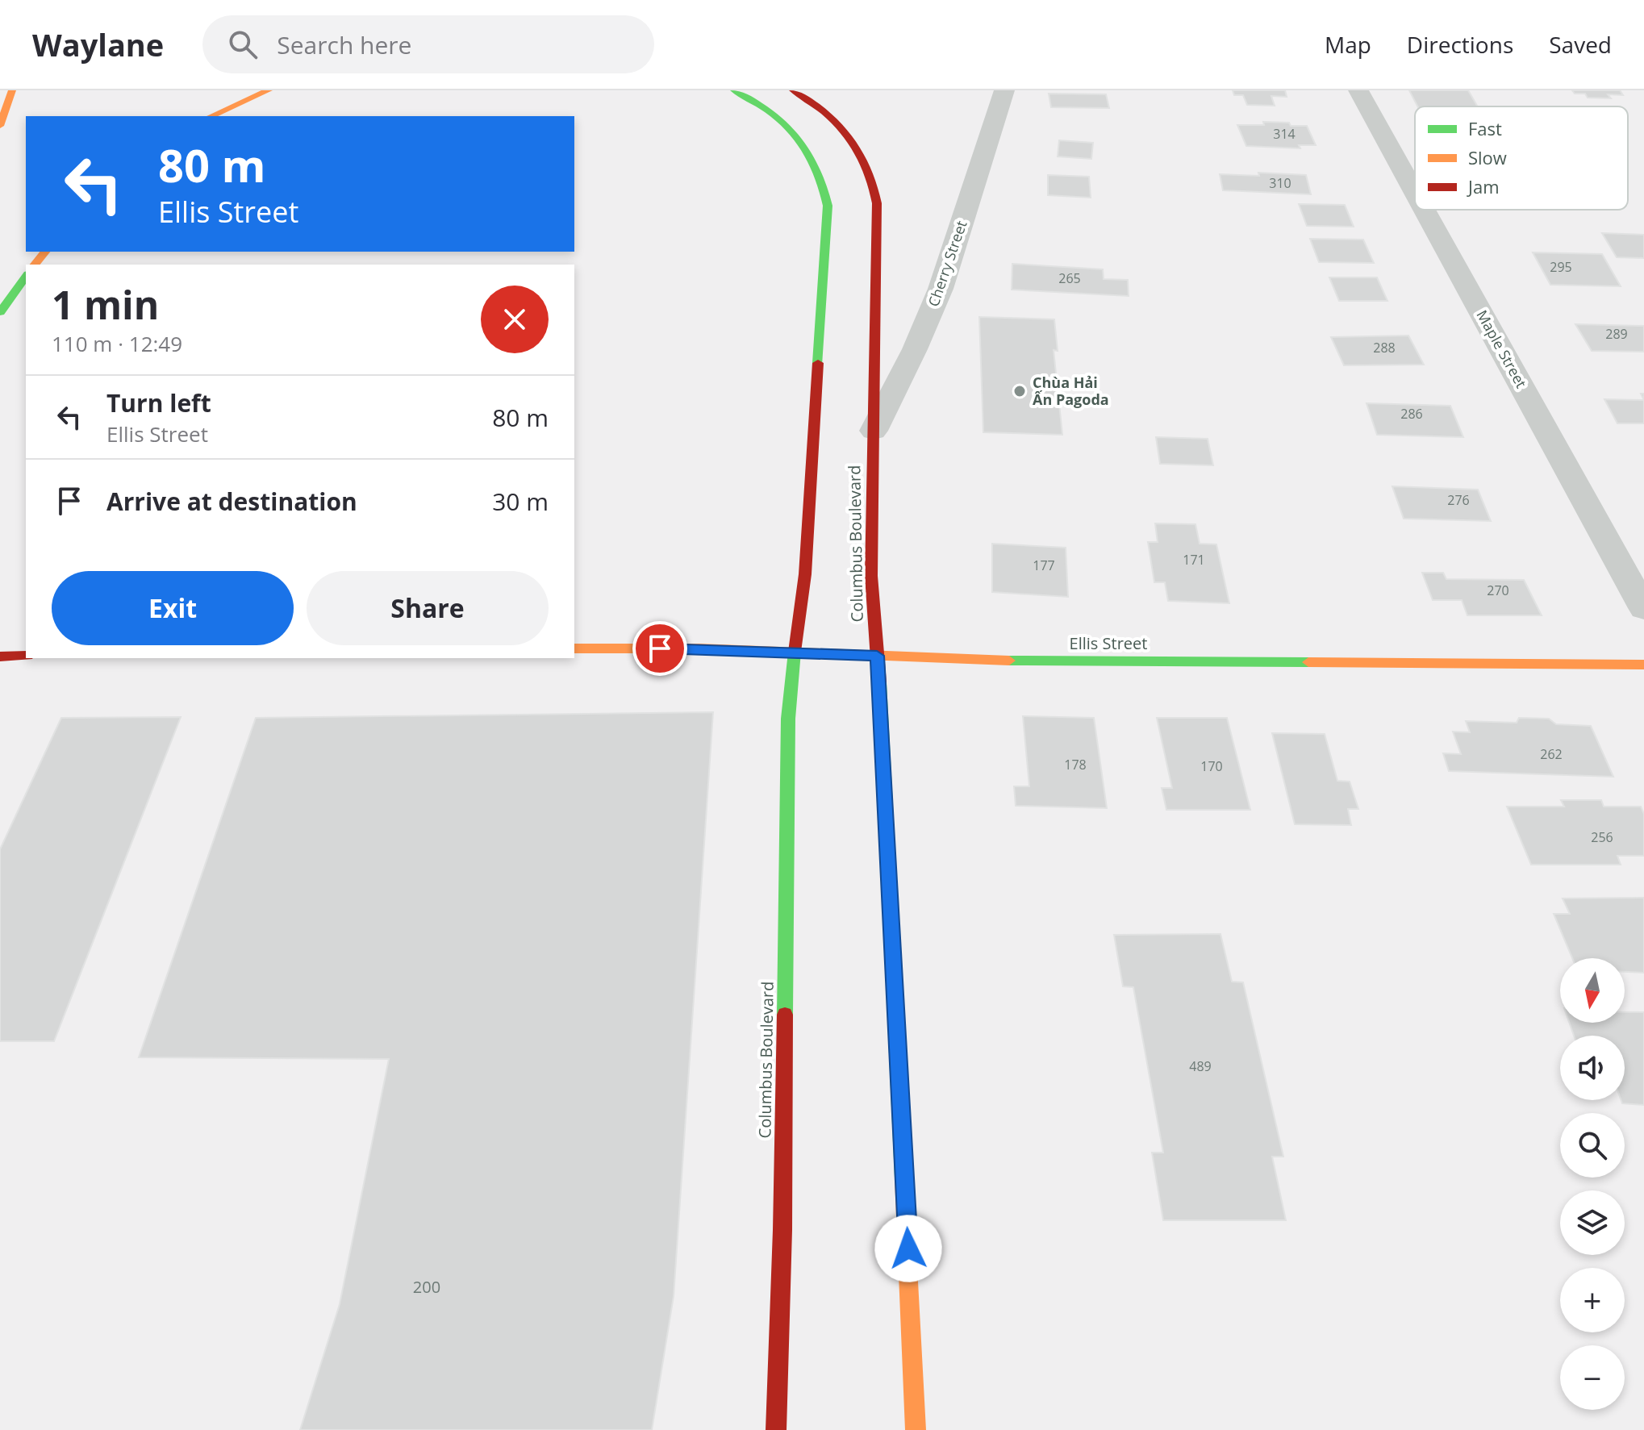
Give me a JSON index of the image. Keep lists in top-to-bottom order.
{
  "streets": {
    "main road": ["Columbus Boulevard", "Ellis Street"],
    "street": ["Cherry Street", "Maple Street"]
  },
  "crossings": [
    ["Cherry Street", "Columbus Boulevard"],
    ["Columbus Boulevard", "Ellis Street"]
  ],
  "places": ["Chùa Hải Ấn Pagoda"],
  "house_numbers": [
    "314",
    "310",
    "295",
    "265",
    "289",
    "288",
    "286",
    "276",
    "171",
    "177",
    "270",
    "262",
    "178",
    "170",
    "256",
    "489",
    "200"
  ],
  "legend": ["Fast", "Slow", "Jam"],
  "north": "bottom",
  "page": {
    "header": "Waylane",
    "search": "Search here",
    "nav": ["Map", "Directions", "Saved"],
    "turn": ["80 m", "Ellis Street"],
    "heading": ["1 min", "110 m · 12:49"],
    "list": [
      {
        "name": "Turn left",
        "note": "Ellis Street",
        "value": "80 m"
      },
      {
        "name": "Arrive at destination",
        "value": "30 m"
      }
    ],
    "buttons": ["Exit", "Share"],
    "map_buttons": ["+", "−"]
  }
}
